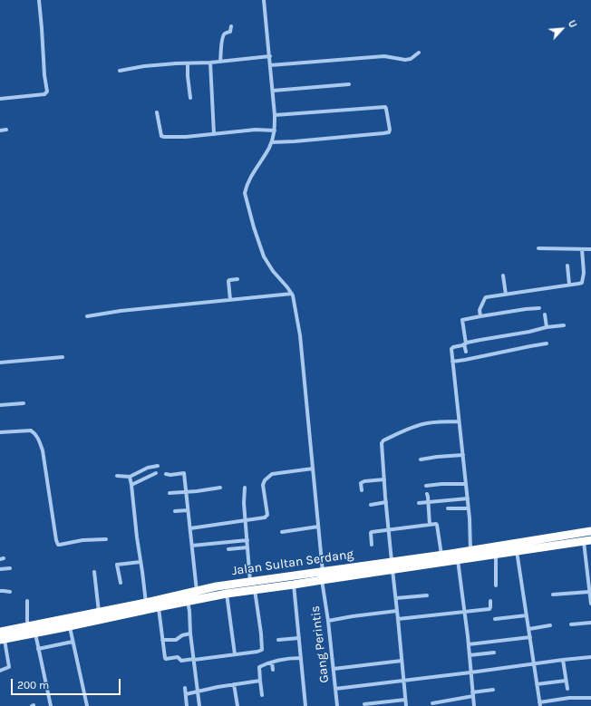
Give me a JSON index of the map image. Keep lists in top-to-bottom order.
{
  "streets": {
    "highway": ["Jalan Sultan Serdang"],
    "street": ["Gang Perintis"]
  },
  "crossings": [
    ["Jalan Sultan Serdang", "Gang Perintis"]
  ],
  "scale_bar": "200 m",
  "north": "top right"
}
